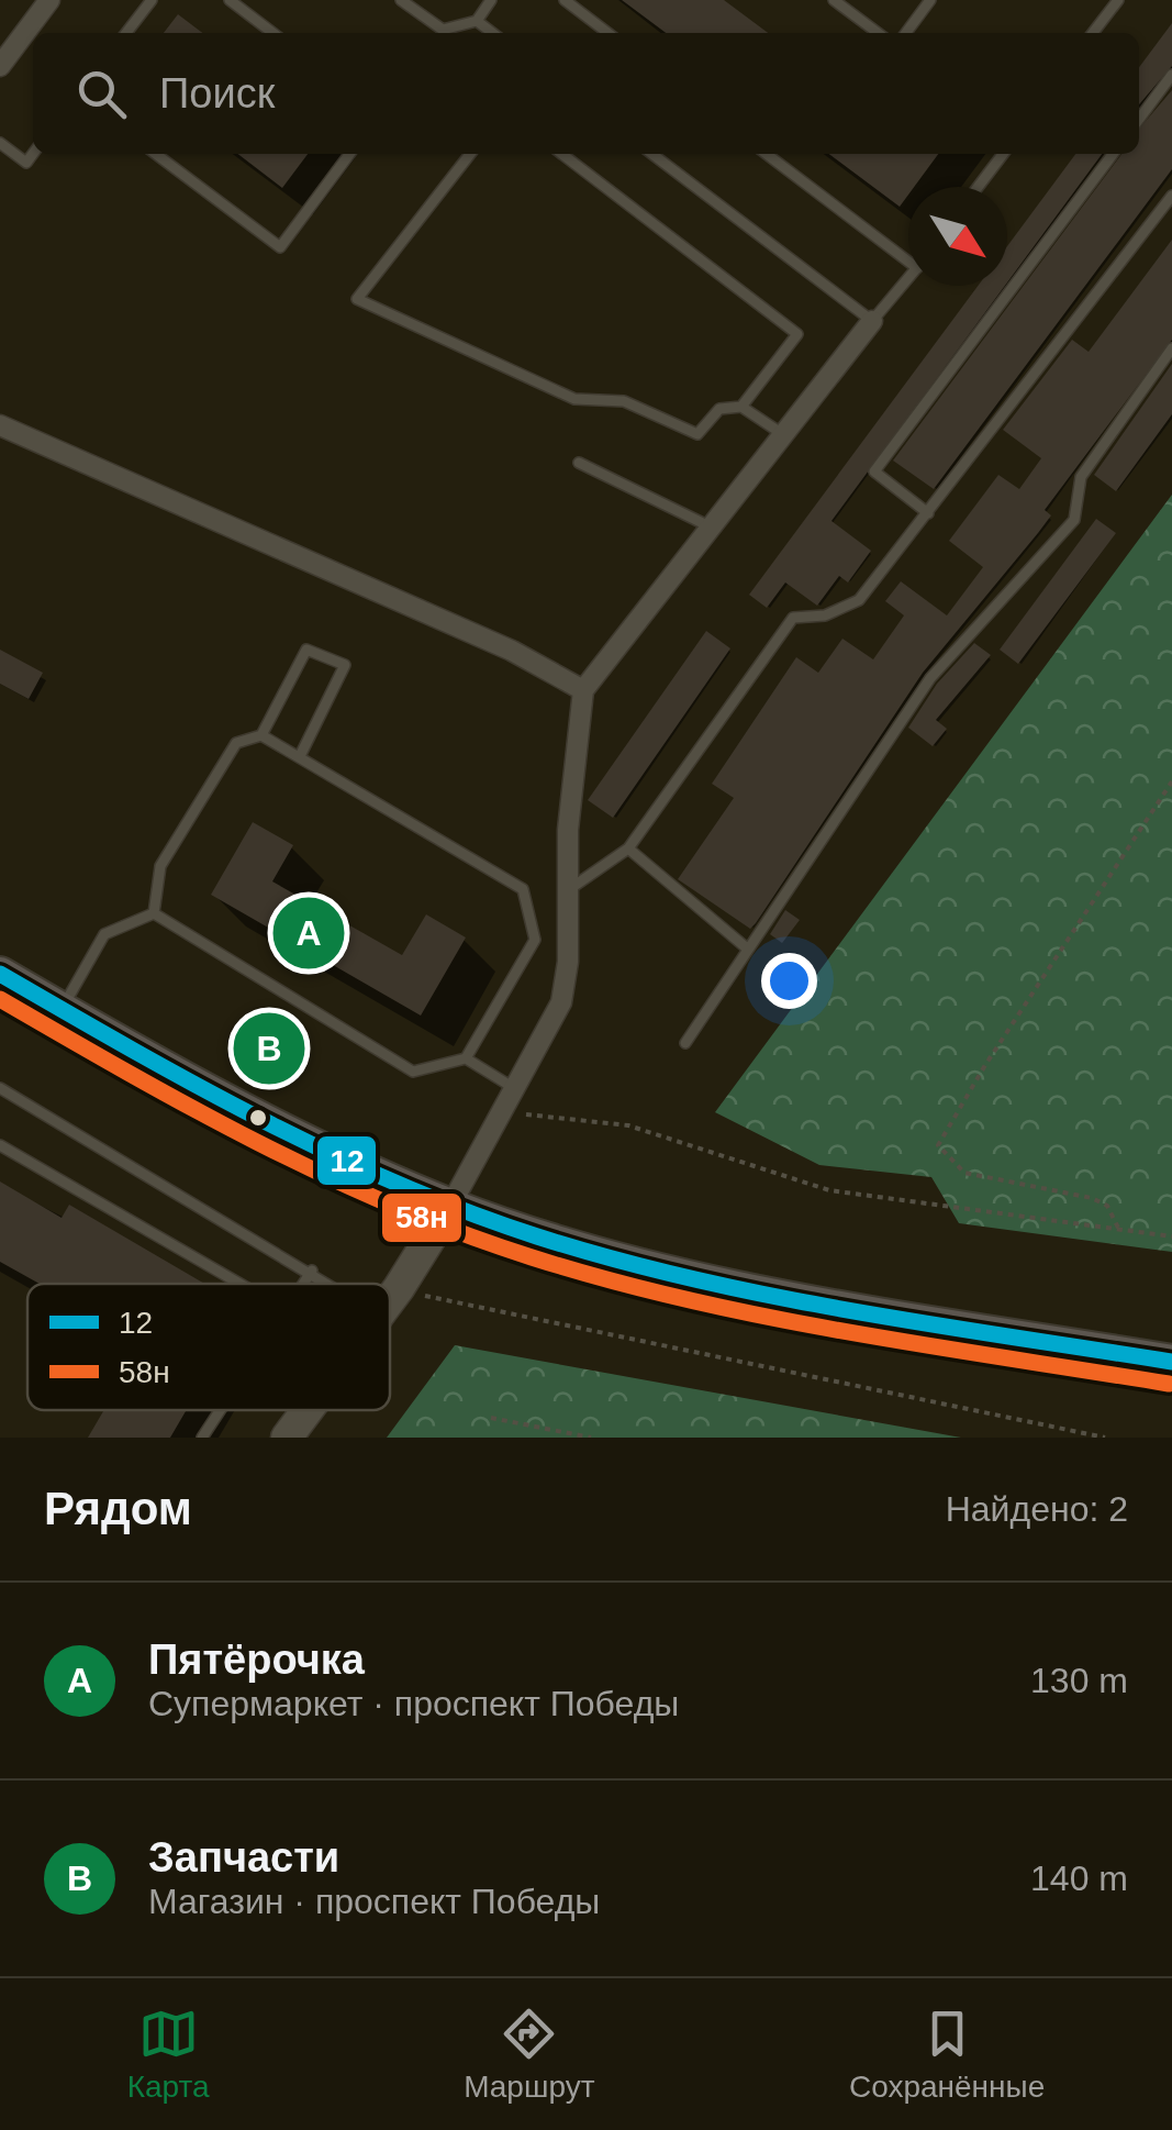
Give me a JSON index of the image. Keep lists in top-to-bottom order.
{
  "lines": ["transit line 12", "transit line 58н"],
  "legend": ["12", "58н"],
  "north": "bottom right",
  "page": {
    "search": "Поиск",
    "pins": ["A", "B"],
    "heading": ["Рядом", "Найдено: 2"],
    "list": [
      {
        "mark": "A",
        "name": "Пятёрочка",
        "note": "Супермаркет · проспект Победы",
        "value": "130 m"
      },
      {
        "mark": "B",
        "name": "Запчасти",
        "note": "Магазин · проспект Победы",
        "value": "140 m"
      }
    ],
    "nav": ["Карта", "Маршрут", "Сохранённые"]
  }
}
